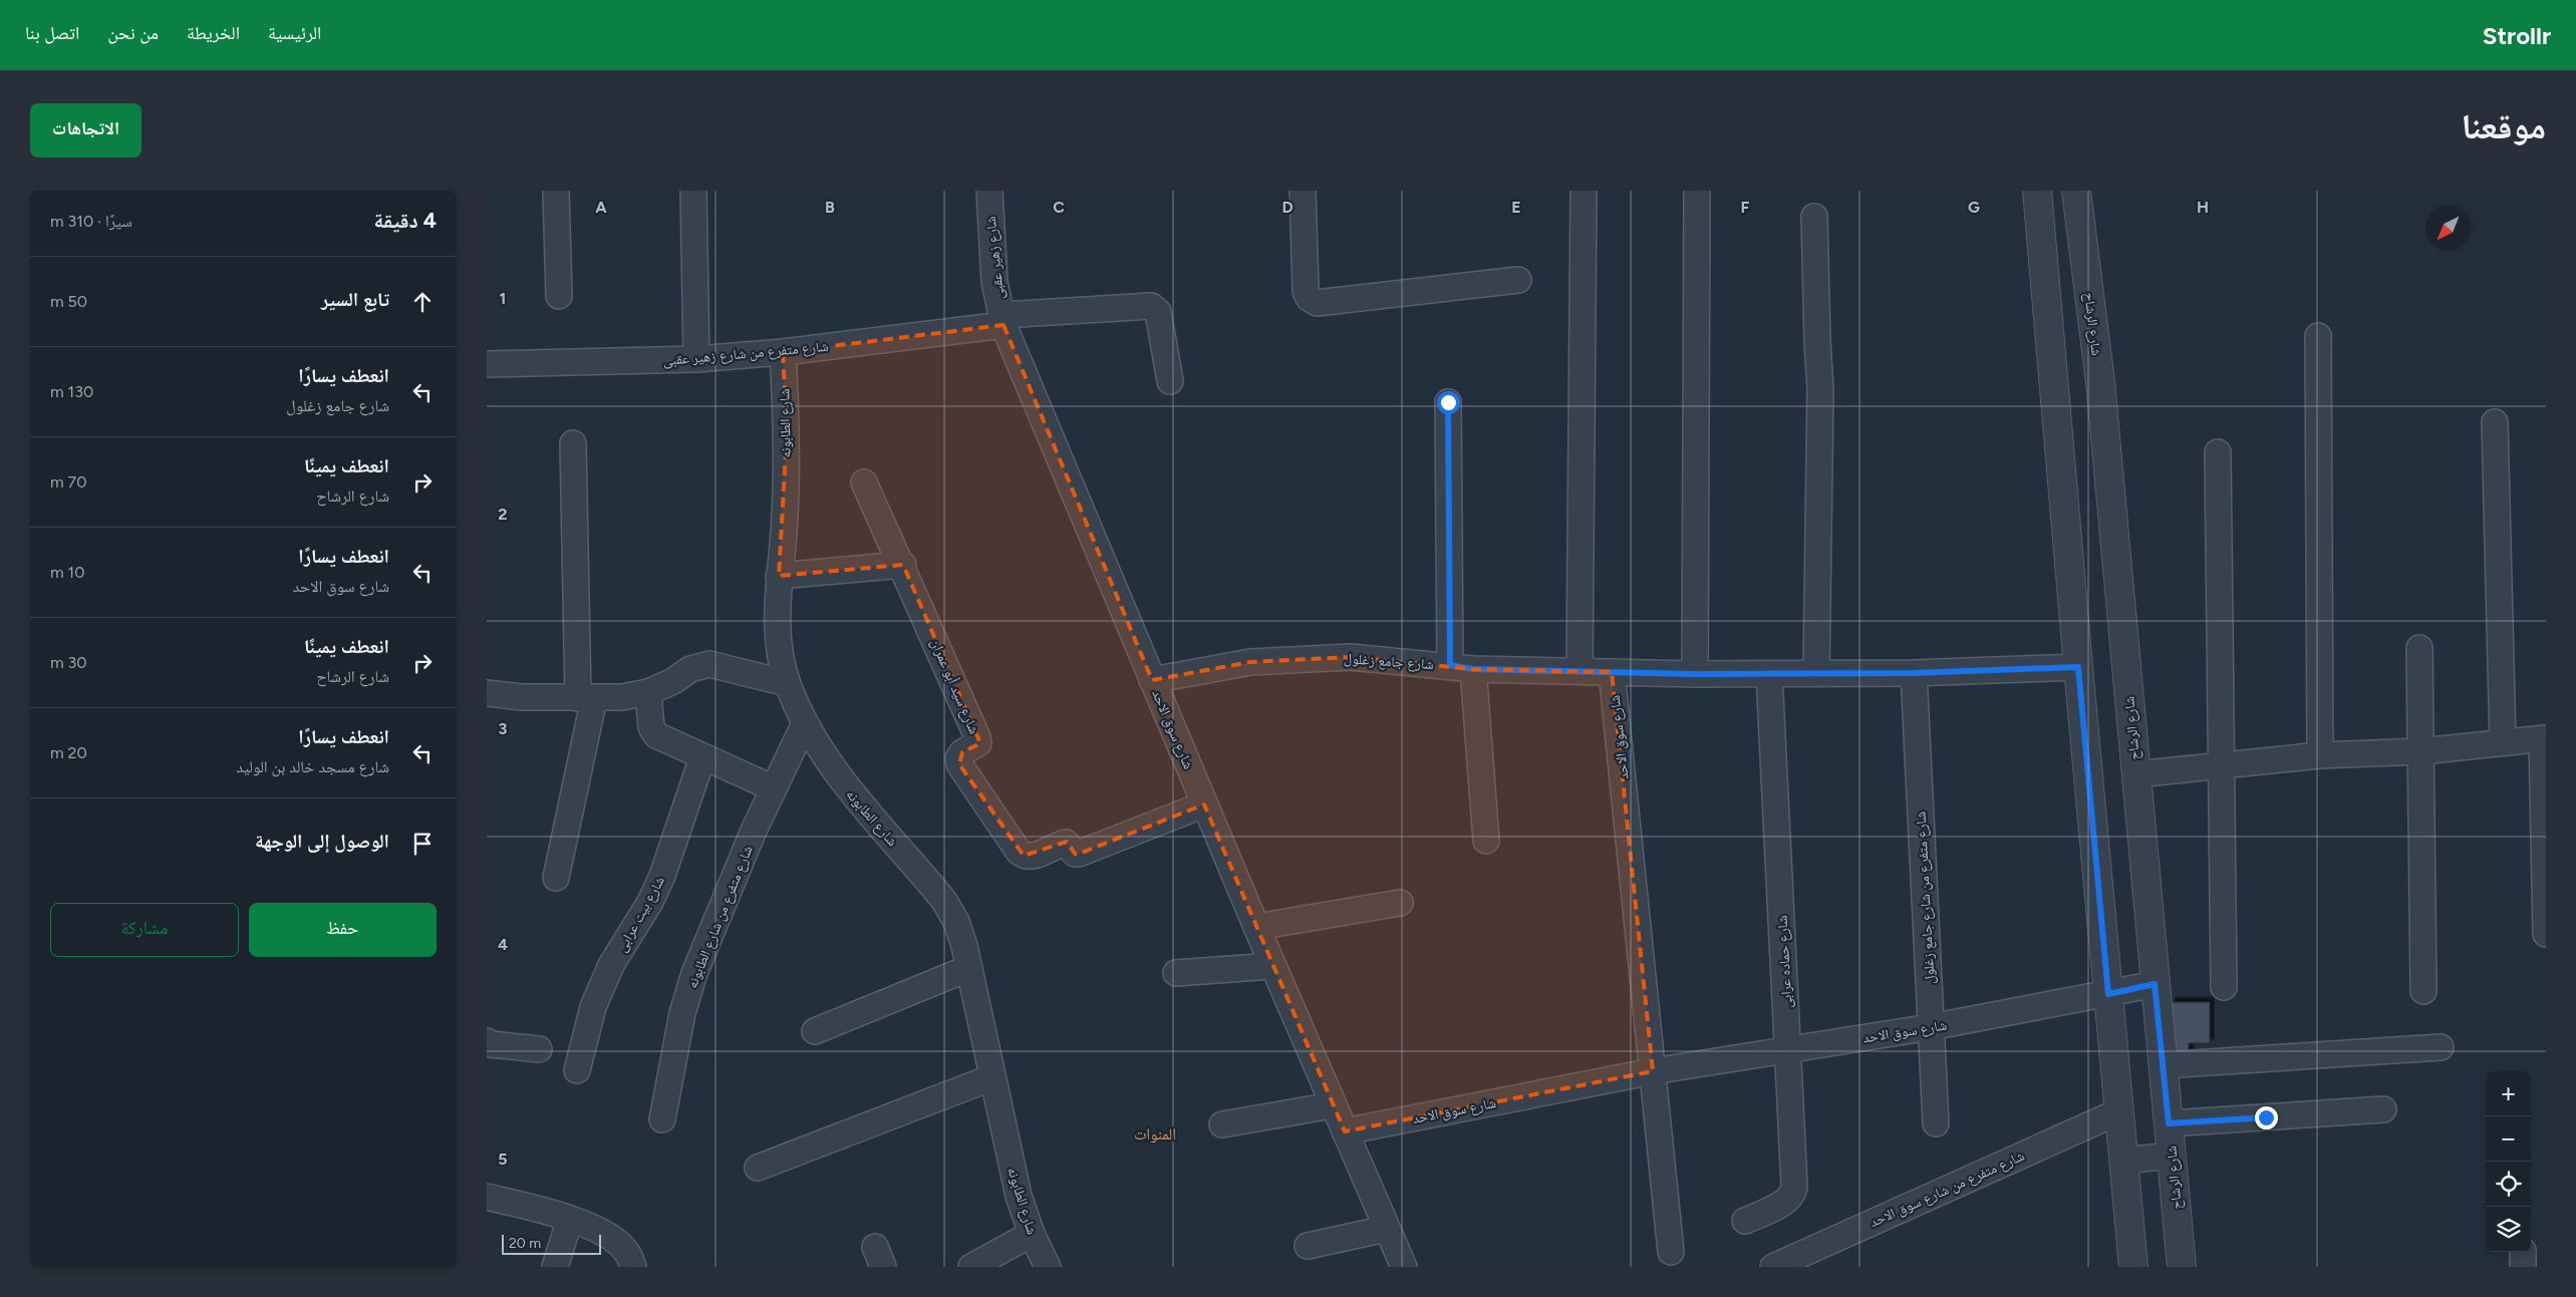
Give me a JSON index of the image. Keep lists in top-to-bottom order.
{
  "streets": {
    "street": [
      "شارع زهير عقبى",
      "شارع الرشاح",
      "شارع متفرع من شارع زهير عقبى",
      "شارع الطابونه",
      "شارع جامع زغلول",
      "شارع سيد أبو عمران",
      "شارع سوق الاحد",
      "شارع متفرع من شارع جامع زغلول",
      "شارع بيت عرابى",
      "شارع متفرع من شارع الطابونه",
      "شارع حماده عرابى",
      "شارع متفرع من شارع سوق الاحد"
    ]
  },
  "crossings": [
    ["شارع زهير عقبى", "شارع متفرع من شارع زهير عقبى"],
    ["شارع زهير عقبى", "شارع سوق الاحد"],
    ["شارع الرشاح", "شارع سوق الاحد"],
    ["شارع متفرع من شارع زهير عقبى", "شارع الطابونه"],
    ["شارع متفرع من شارع زهير عقبى", "شارع سوق الاحد"],
    ["شارع الطابونه", "شارع متفرع من شارع الطابونه"],
    ["شارع جامع زغلول", "شارع سوق الاحد"],
    ["شارع جامع زغلول", "شارع متفرع من شارع جامع زغلول"],
    ["شارع جامع زغلول", "شارع حماده عرابى"],
    ["شارع سيد أبو عمران", "شارع سوق الاحد"],
    ["شارع سوق الاحد", "شارع متفرع من شارع جامع زغلول"],
    ["شارع سوق الاحد", "شارع حماده عرابى"]
  ],
  "districts": ["المنوات"],
  "scale_bar": "20 m",
  "north": "bottom left",
  "page": {
    "header": "Strollr",
    "nav": [
      "الرئيسية",
      "الخريطة",
      "من نحن",
      "اتصل بنا"
    ],
    "title": "موقعنا",
    "buttons": [
      "الاتجاهات",
      ["حفظ", "مشاركة"]
    ],
    "heading": ["4 دقيقة", "سيرًا · 310 m"],
    "list": [
      ["تابع السير", "50 m"],
      ["انعطف يسارًا", "شارع جامع زغلول", "130 m"],
      ["انعطف يمينًا", "شارع الرشاح", "70 m"],
      ["انعطف يسارًا", "شارع سوق الاحد", "10 m"],
      ["انعطف يمينًا", "شارع الرشاح", "30 m"],
      ["انعطف يسارًا", "شارع مسجد خالد بن الوليد", "20 m"],
      "الوصول إلى الوجهة"
    ],
    "map_buttons": ["+", "−"],
    "scale": "20 m"
  },
  "grid": {
    "columns": [
      "A",
      "B",
      "C",
      "D",
      "E",
      "F",
      "G",
      "H"
    ],
    "rows": [
      "1",
      "2",
      "3",
      "4",
      "5"
    ]
  }
}
